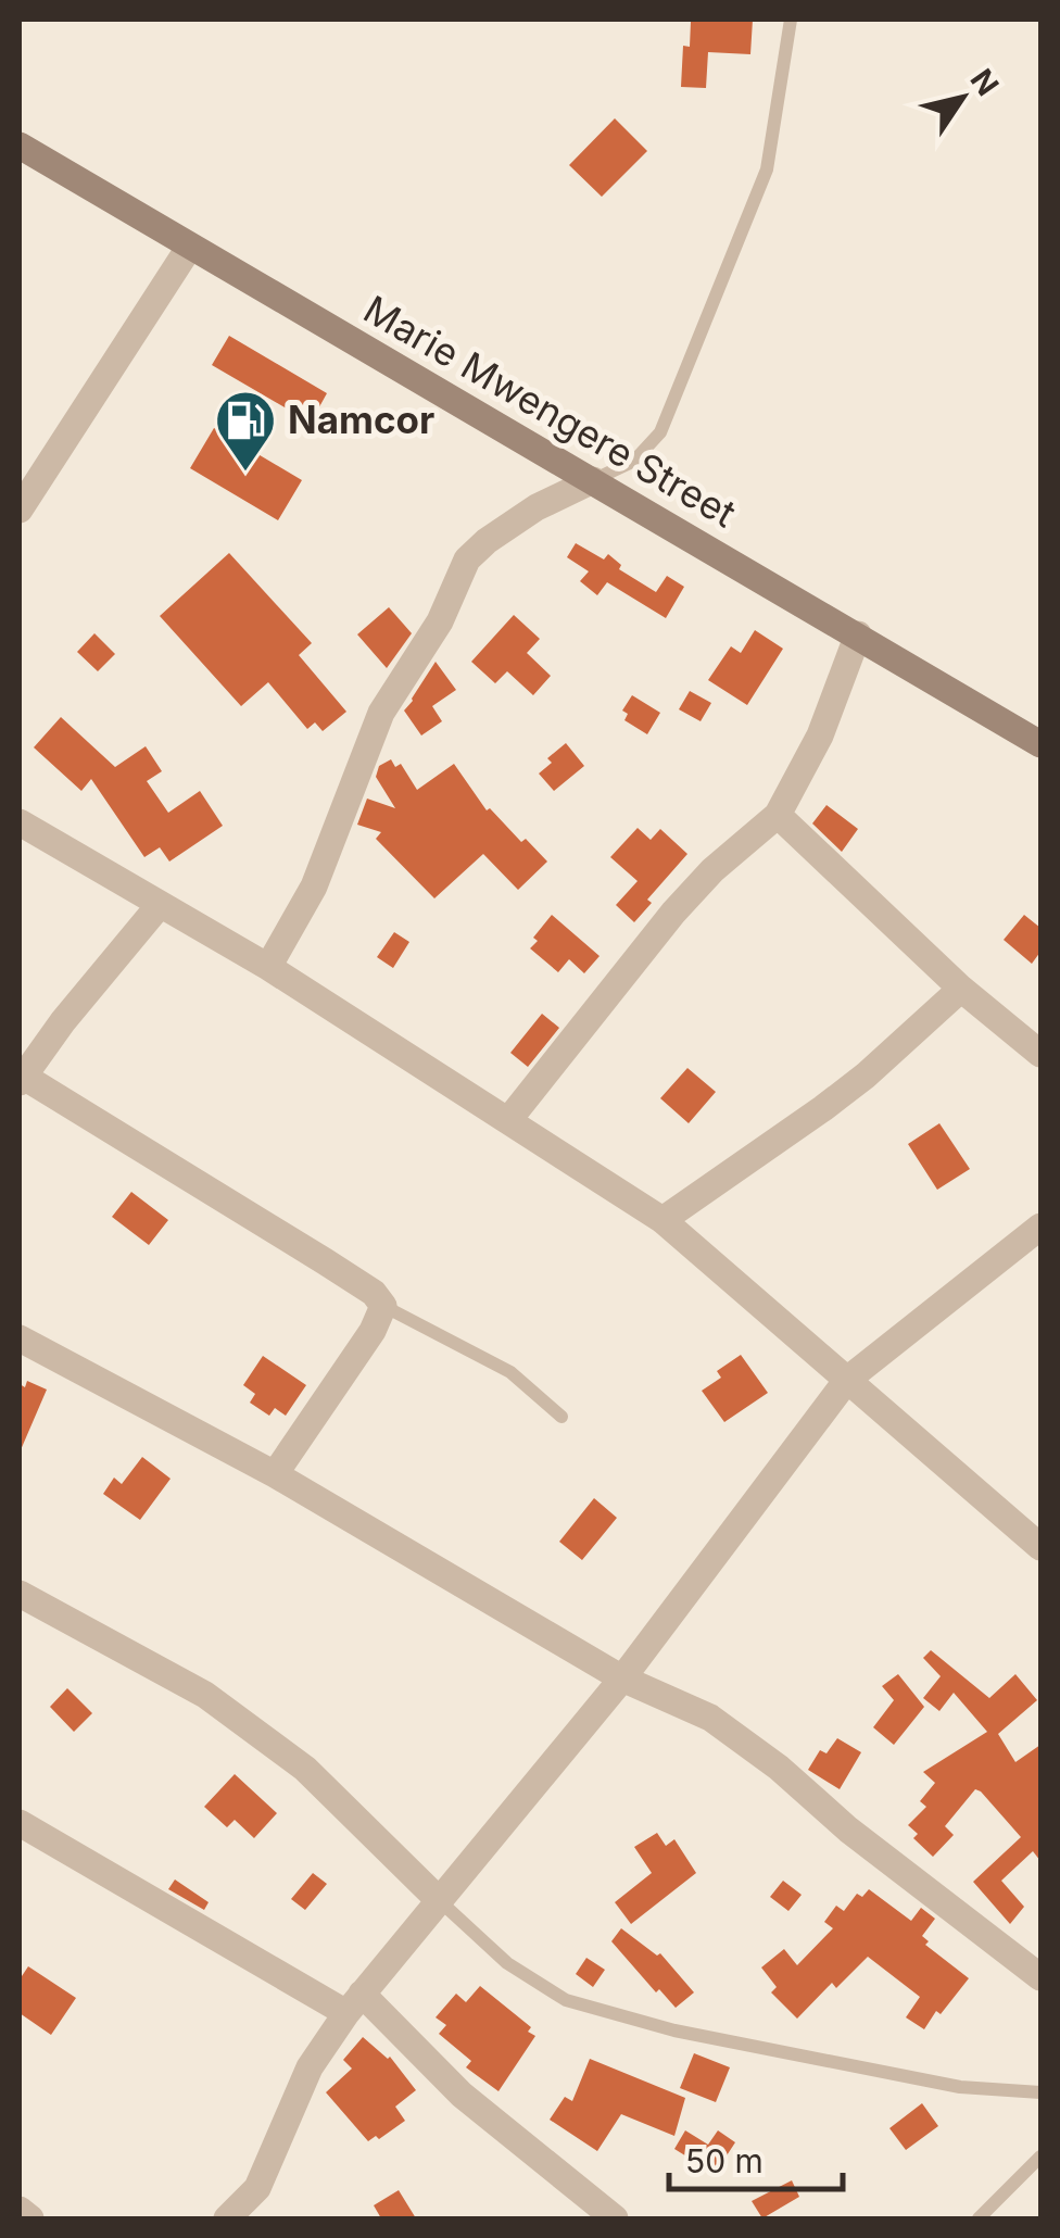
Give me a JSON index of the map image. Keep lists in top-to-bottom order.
{
  "streets": {
    "main road": ["Marie Mwengere Street"]
  },
  "places": {
    "fuel station": ["Namcor"]
  },
  "scale_bar": "50 m",
  "north": "top right"
}
